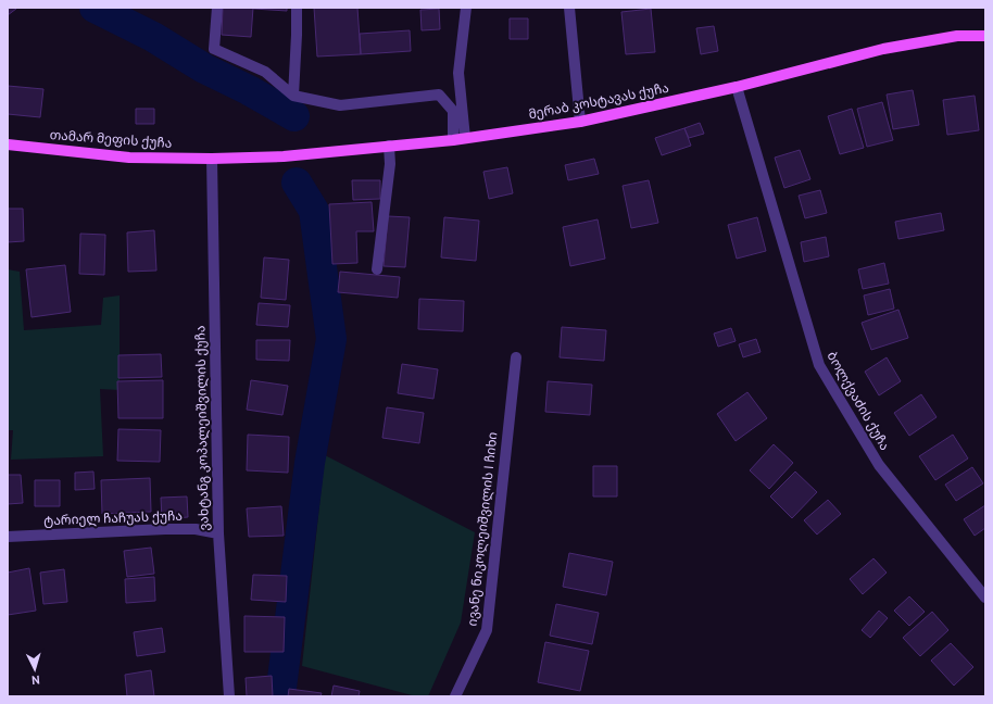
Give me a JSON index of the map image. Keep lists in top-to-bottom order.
{
  "streets": {
    "main road": ["მერაბ კოსტავას ქუჩა", "თამარ მეფის ქუჩა"],
    "street": [
      "ბოლქვაძის ქუჩა",
      "ვახტანგ კოპალეიშვილის ქუჩა",
      "ტარიელ ჩაჩუას ქუჩა",
      "ივანე ნიკოლეიშვილის I ჩიხი"
    ]
  },
  "crossings": [
    ["მერაბ კოსტავას ქუჩა", "თამარ მეფის ქუჩა"],
    ["მერაბ კოსტავას ქუჩა", "ბოლქვაძის ქუჩა"],
    ["მერაბ კოსტავას ქუჩა", "ვახტანგ კოპალეიშვილის ქუჩა"],
    ["თამარ მეფის ქუჩა", "ვახტანგ კოპალეიშვილის ქუჩა"],
    ["ვახტანგ კოპალეიშვილის ქუჩა", "ტარიელ ჩაჩუას ქუჩა"]
  ],
  "north": "bottom"
}
